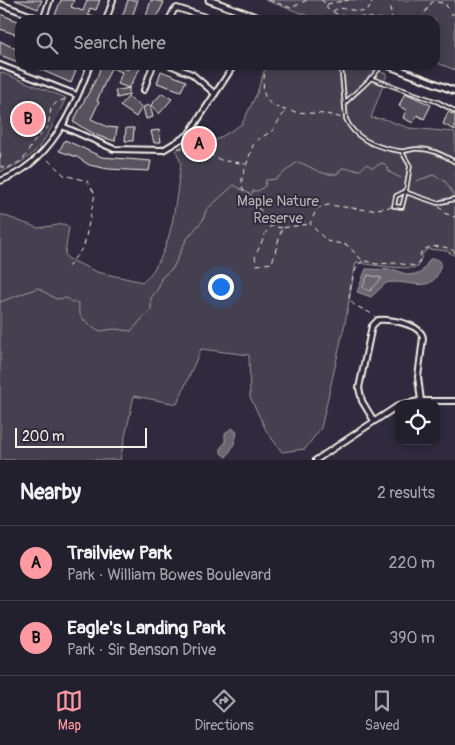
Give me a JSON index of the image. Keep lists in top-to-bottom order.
{
  "parks": ["Maple Nature Reserve"],
  "scale_bar": "200 m",
  "page": {
    "search": "Search here",
    "pins": ["B", "A"],
    "scale": "200 m",
    "heading": ["Nearby", "2 results"],
    "list": [
      {
        "mark": "A",
        "name": "Trailview Park",
        "note": "Park · William Bowes Boulevard",
        "value": "220 m"
      },
      {
        "mark": "B",
        "name": "Eagle's Landing Park",
        "note": "Park · Sir Benson Drive",
        "value": "390 m"
      }
    ],
    "nav": ["Map", "Directions", "Saved"]
  }
}
